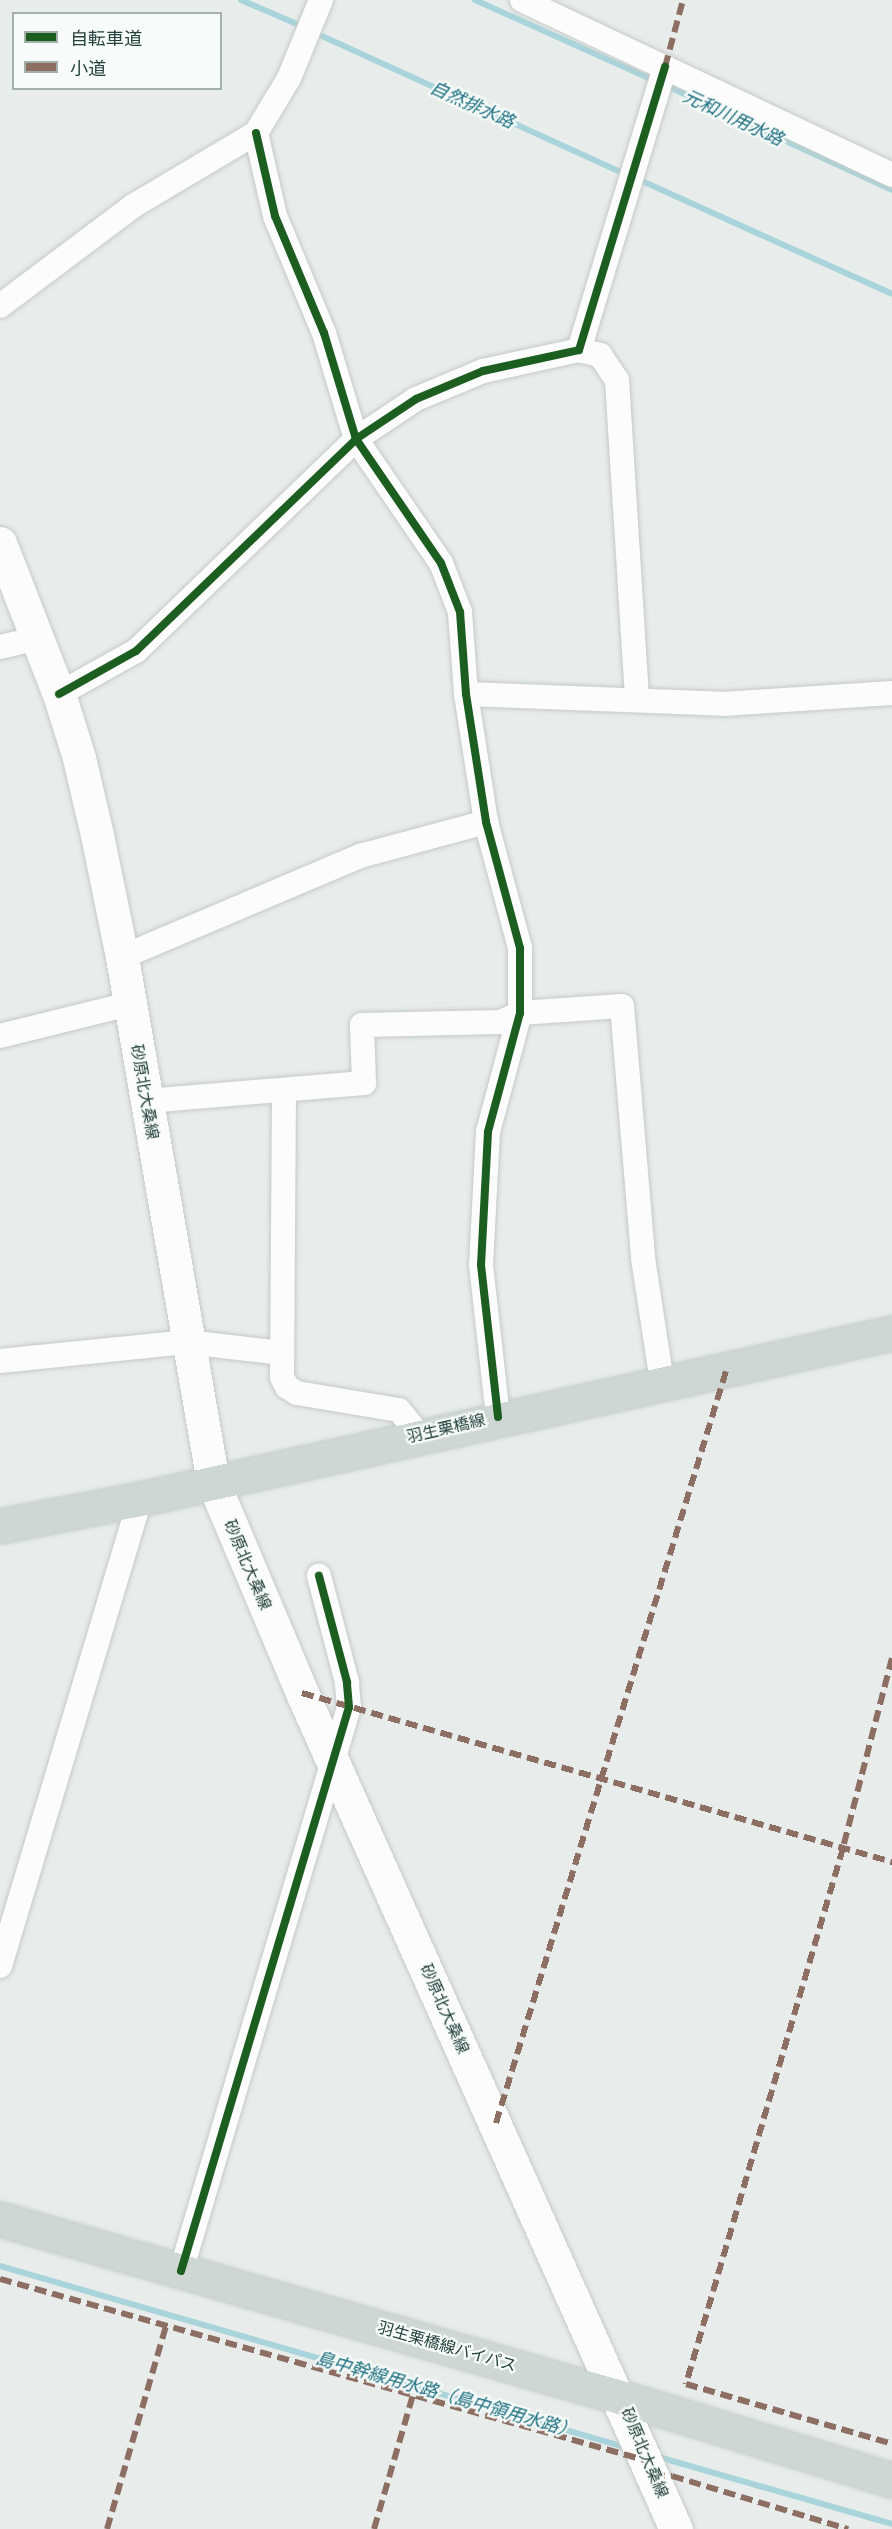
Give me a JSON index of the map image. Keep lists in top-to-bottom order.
{
  "streets": {
    "main road": ["砂原北大桑線", "羽生栗橋線", "羽生栗橋線バイパス"]
  },
  "crossings": [
    ["砂原北大桑線", "羽生栗橋線"],
    ["砂原北大桑線", "羽生栗橋線バイパス"]
  ],
  "water": ["自然排水路", "元和川用水路", "島中幹線用水路（島中領用水路）"],
  "legend": ["自転車道", "小道"]
}
